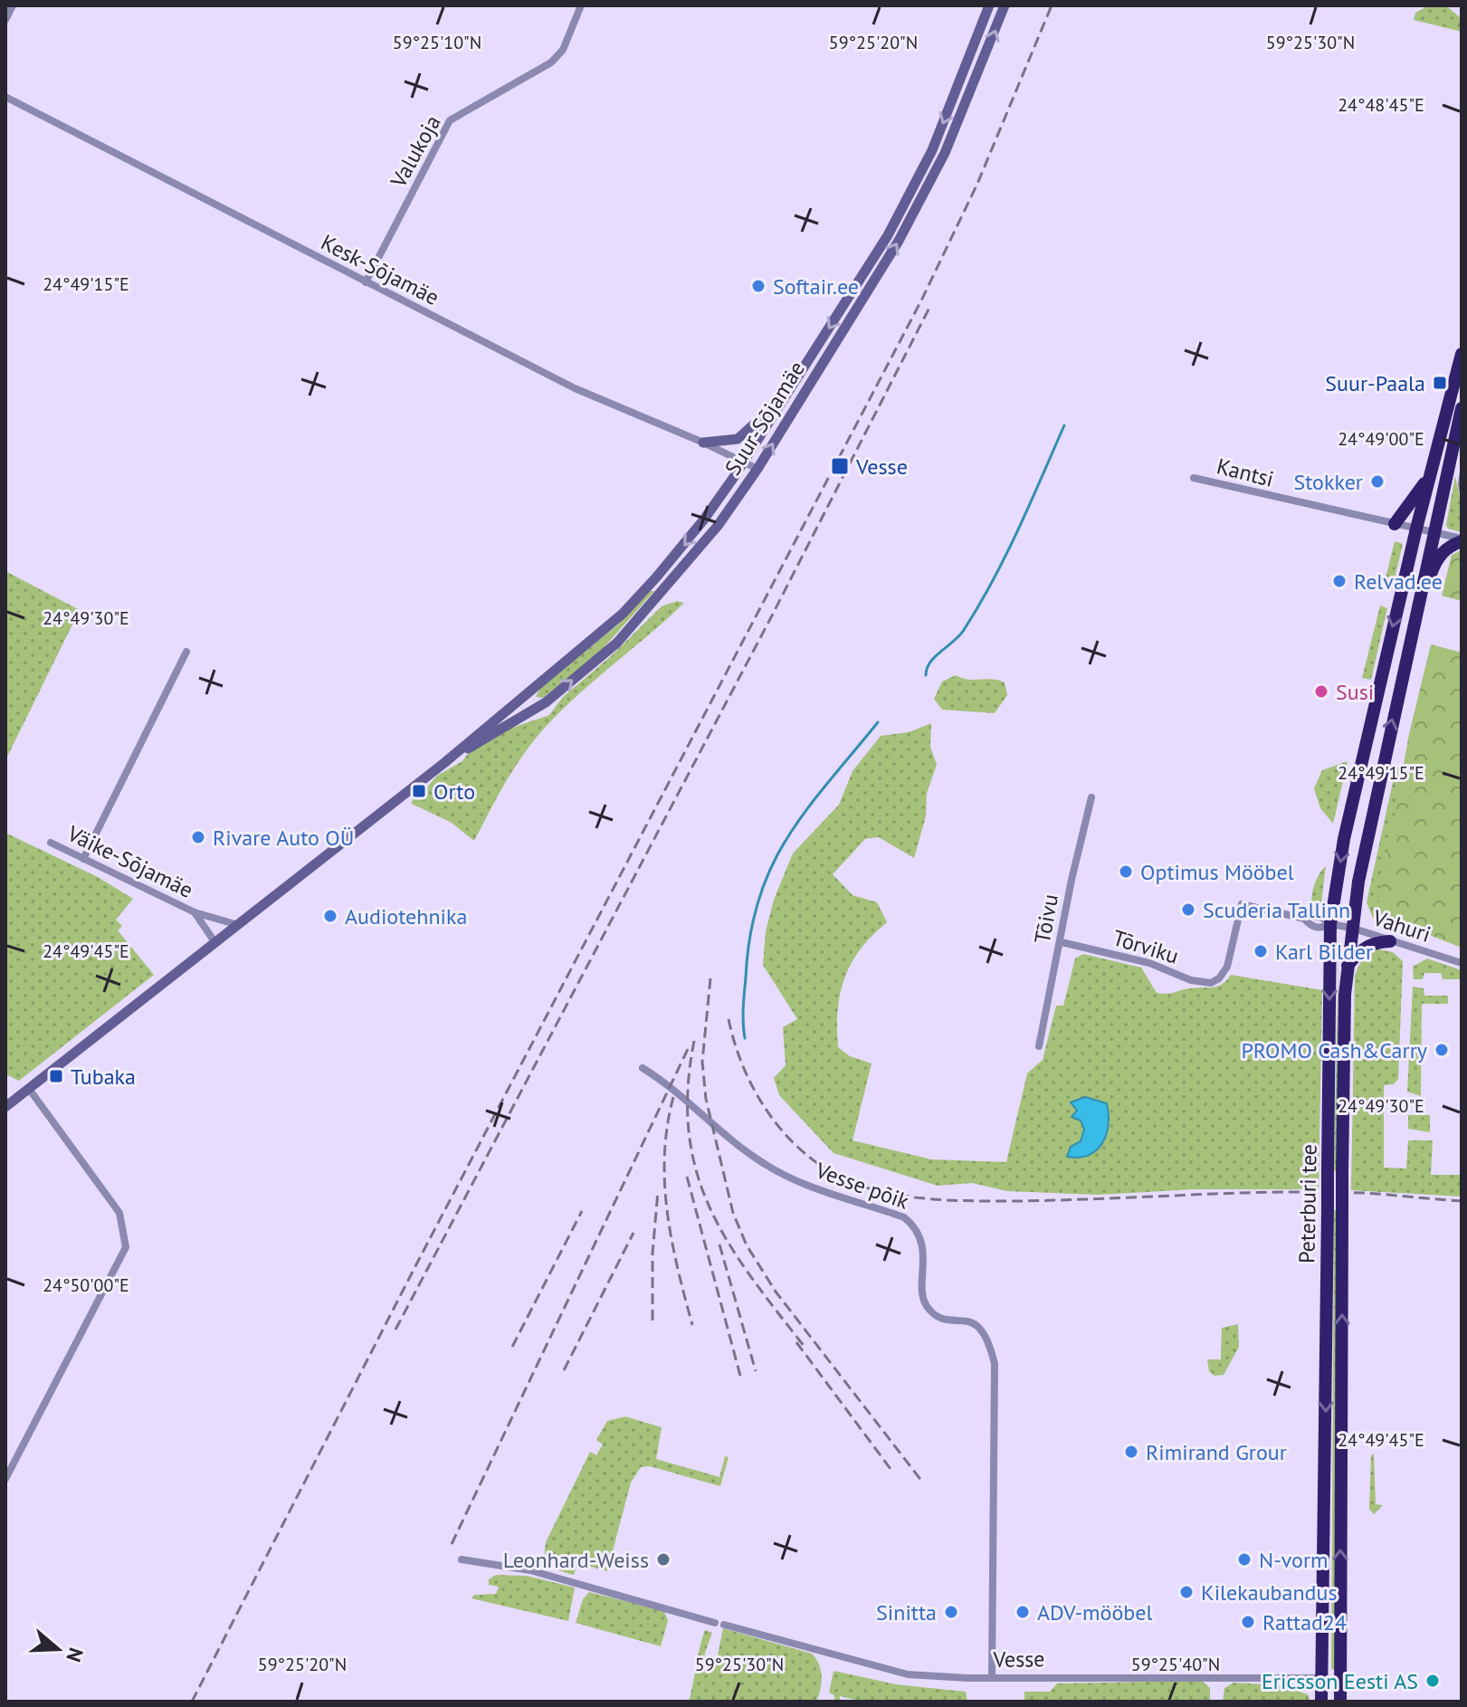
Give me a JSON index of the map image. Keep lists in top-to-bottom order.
{
  "streets": {
    "highway": ["Peterburi tee"],
    "main road": ["Suur-Sõjamäe"],
    "street": [
      "Valukoja",
      "Kesk-Sõjamäe",
      "Kantsi",
      "Väike-Sõjamäe",
      "Tõivu",
      "Vahuri",
      "Tõrviku",
      "Vesse põik",
      "Vesse"
    ]
  },
  "crossings": [
    ["Valukoja", "Kesk-Sõjamäe"],
    ["Kesk-Sõjamäe", "Suur-Sõjamäe"],
    ["Suur-Sõjamäe", "Väike-Sõjamäe"],
    ["Kantsi", "Peterburi tee"],
    ["Tõivu", "Tõrviku"],
    ["Vahuri", "Tõrviku"],
    ["Vahuri", "Peterburi tee"],
    ["Vesse põik", "Vesse"],
    ["Peterburi tee", "Vesse"]
  ],
  "places": {
    "other": [
      "Softair.ee",
      "Stokker",
      "Relvad.ee",
      "Susi",
      "Rivare Auto OÜ",
      "Optimus Mööbel",
      "Scuderia Tallinn",
      "Audiotehnika",
      "Karl Bilder",
      "PROMO Cash&Carry",
      "Rimirand Grour",
      "Leonhard-Weiss",
      "N-vorm",
      "Kilekaubandus",
      "Sinitta",
      "ADV-mööbel",
      "Rattad24",
      "Ericsson Eesti AS"
    ],
    "transit": [
      "Suur-Paala",
      "Vesse",
      "Orto",
      "Tubaka"
    ]
  },
  "north": "right",
  "coordinates": [
    "59°25'10\"N",
    "59°25'20\"N",
    "59°25'30\"N",
    "24°48'45\"E",
    "24°49'15\"E",
    "24°49'00\"E",
    "24°49'30\"E",
    "24°49'45\"E",
    "24°50'00\"E",
    "59°25'40\"N"
  ]
}
